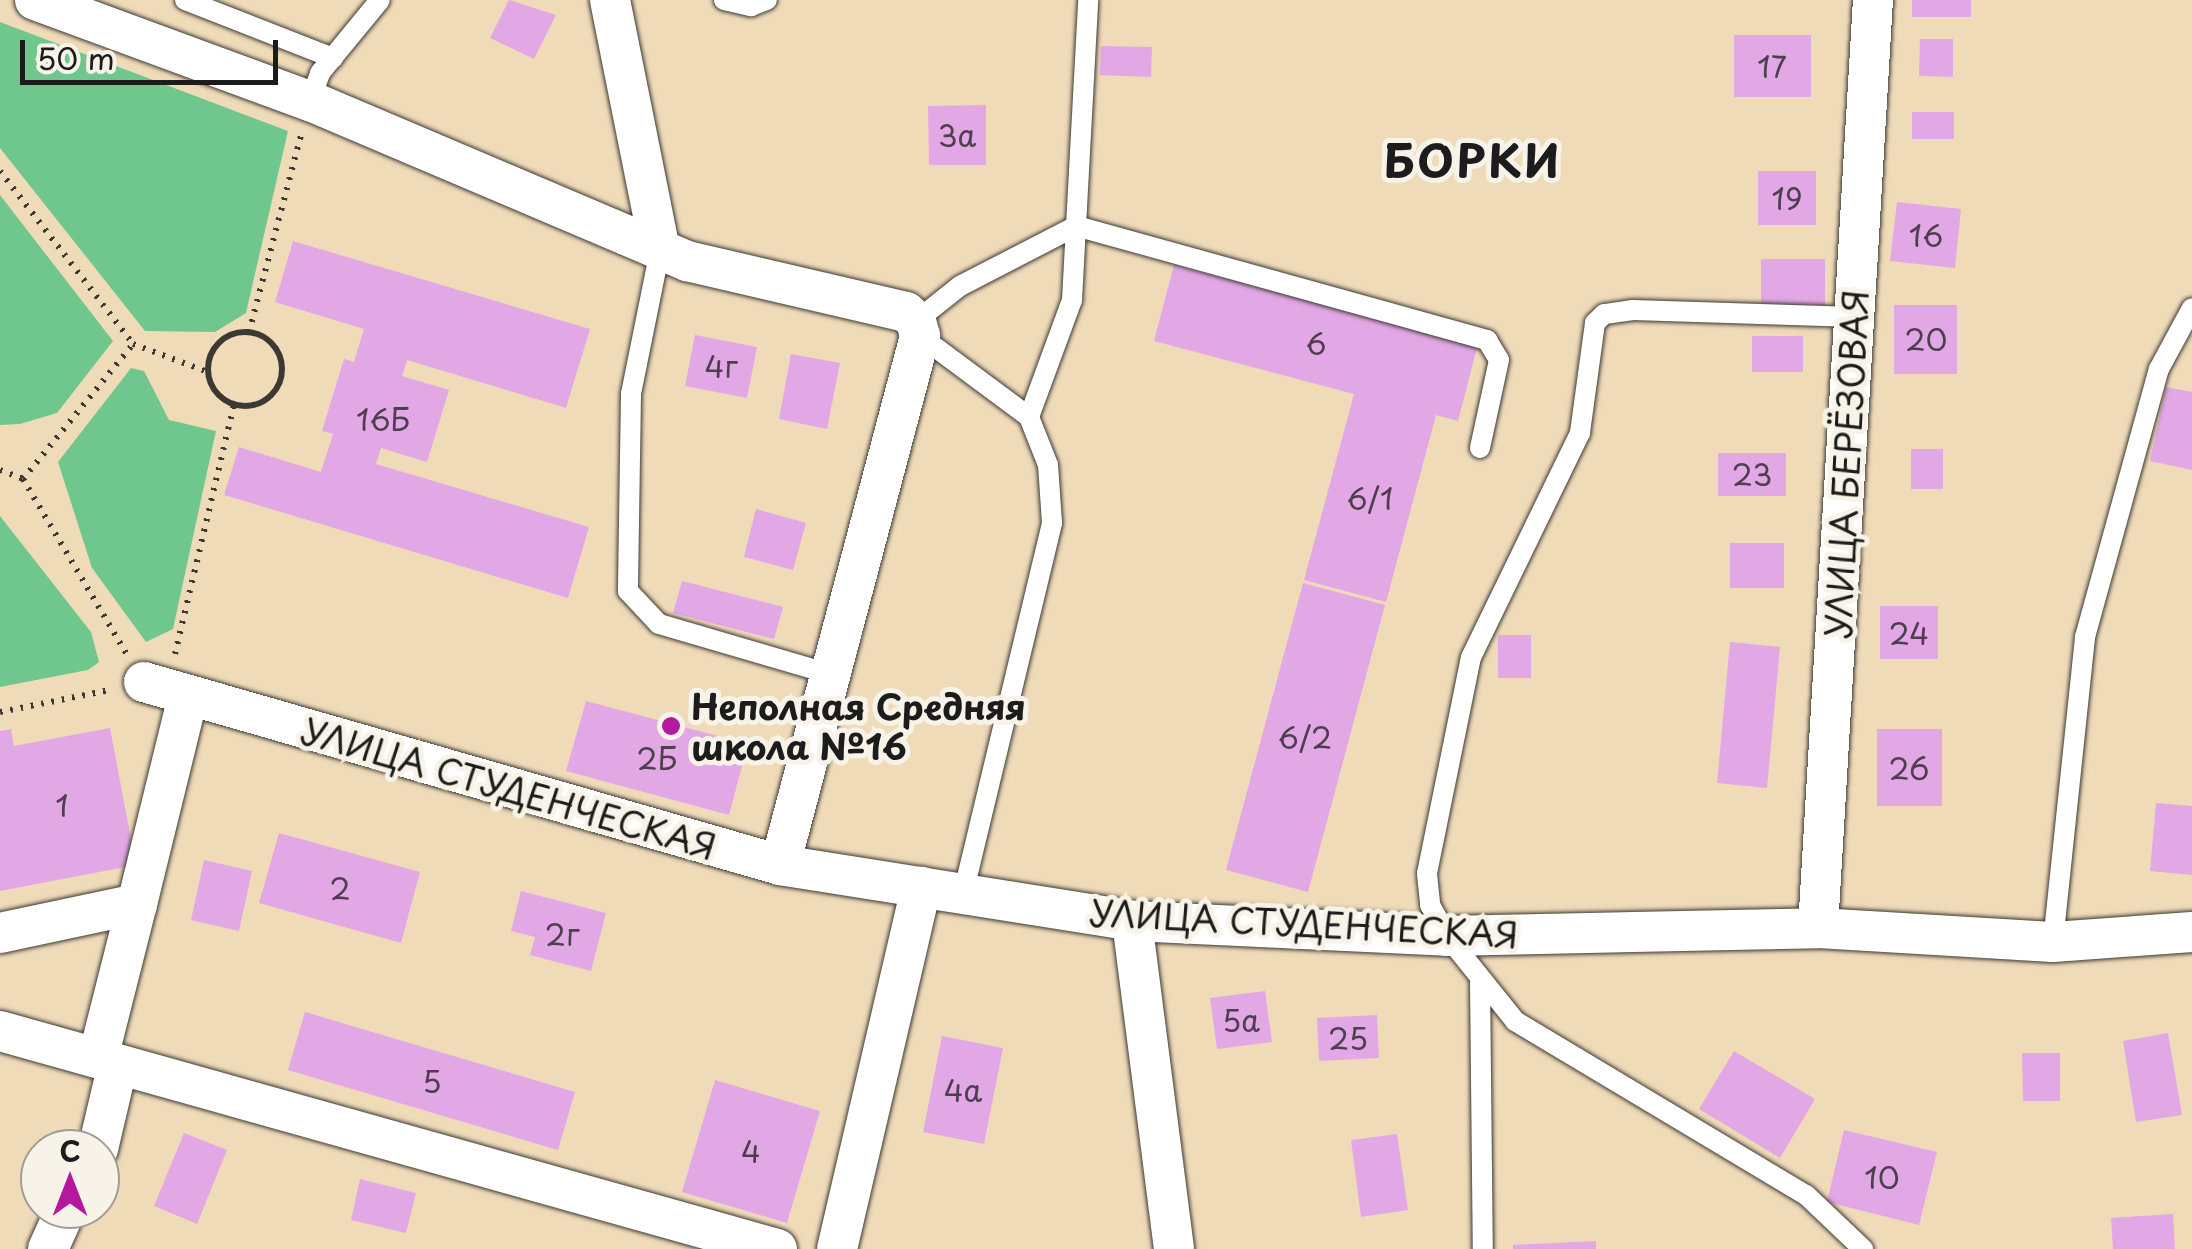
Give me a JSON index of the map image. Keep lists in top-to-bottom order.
{
  "streets": {
    "street": ["УЛИЦА БЕРЁЗОВАЯ", "УЛИЦА СТУДЕНЧЕСКАЯ"]
  },
  "crossings": [
    ["УЛИЦА БЕРЁЗОВАЯ", "УЛИЦА СТУДЕНЧЕСКАЯ"]
  ],
  "districts": ["БОРКИ"],
  "places": ["Неполная Средняя школа №16"],
  "house_numbers": [
    "17",
    "3а",
    "19",
    "16",
    "20",
    "6",
    "4г",
    "16Б",
    "23",
    "6/1",
    "24",
    "6/2",
    "2Б",
    "26",
    "1",
    "2",
    "2г",
    "5а",
    "25",
    "5",
    "4а",
    "4",
    "10"
  ],
  "scale_bar": "50 m",
  "north": "top"
}
